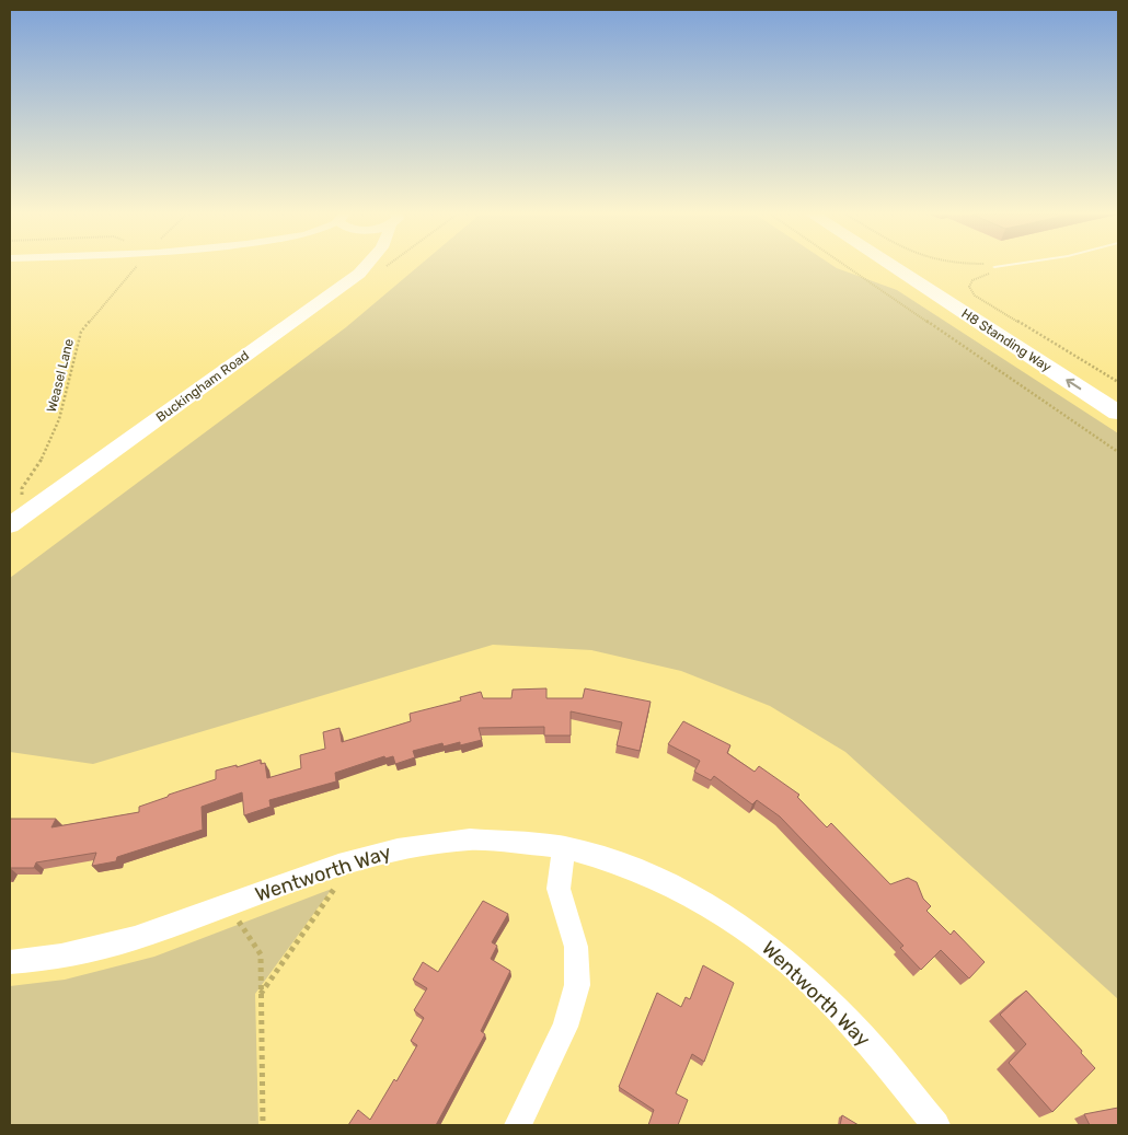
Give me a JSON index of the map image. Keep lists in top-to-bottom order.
{
  "streets": {
    "highway": ["H8 Standing Way"],
    "main road": ["Buckingham Road"],
    "street": ["Wentworth Way"],
    "path": ["Weasel Lane"]
  }
}
